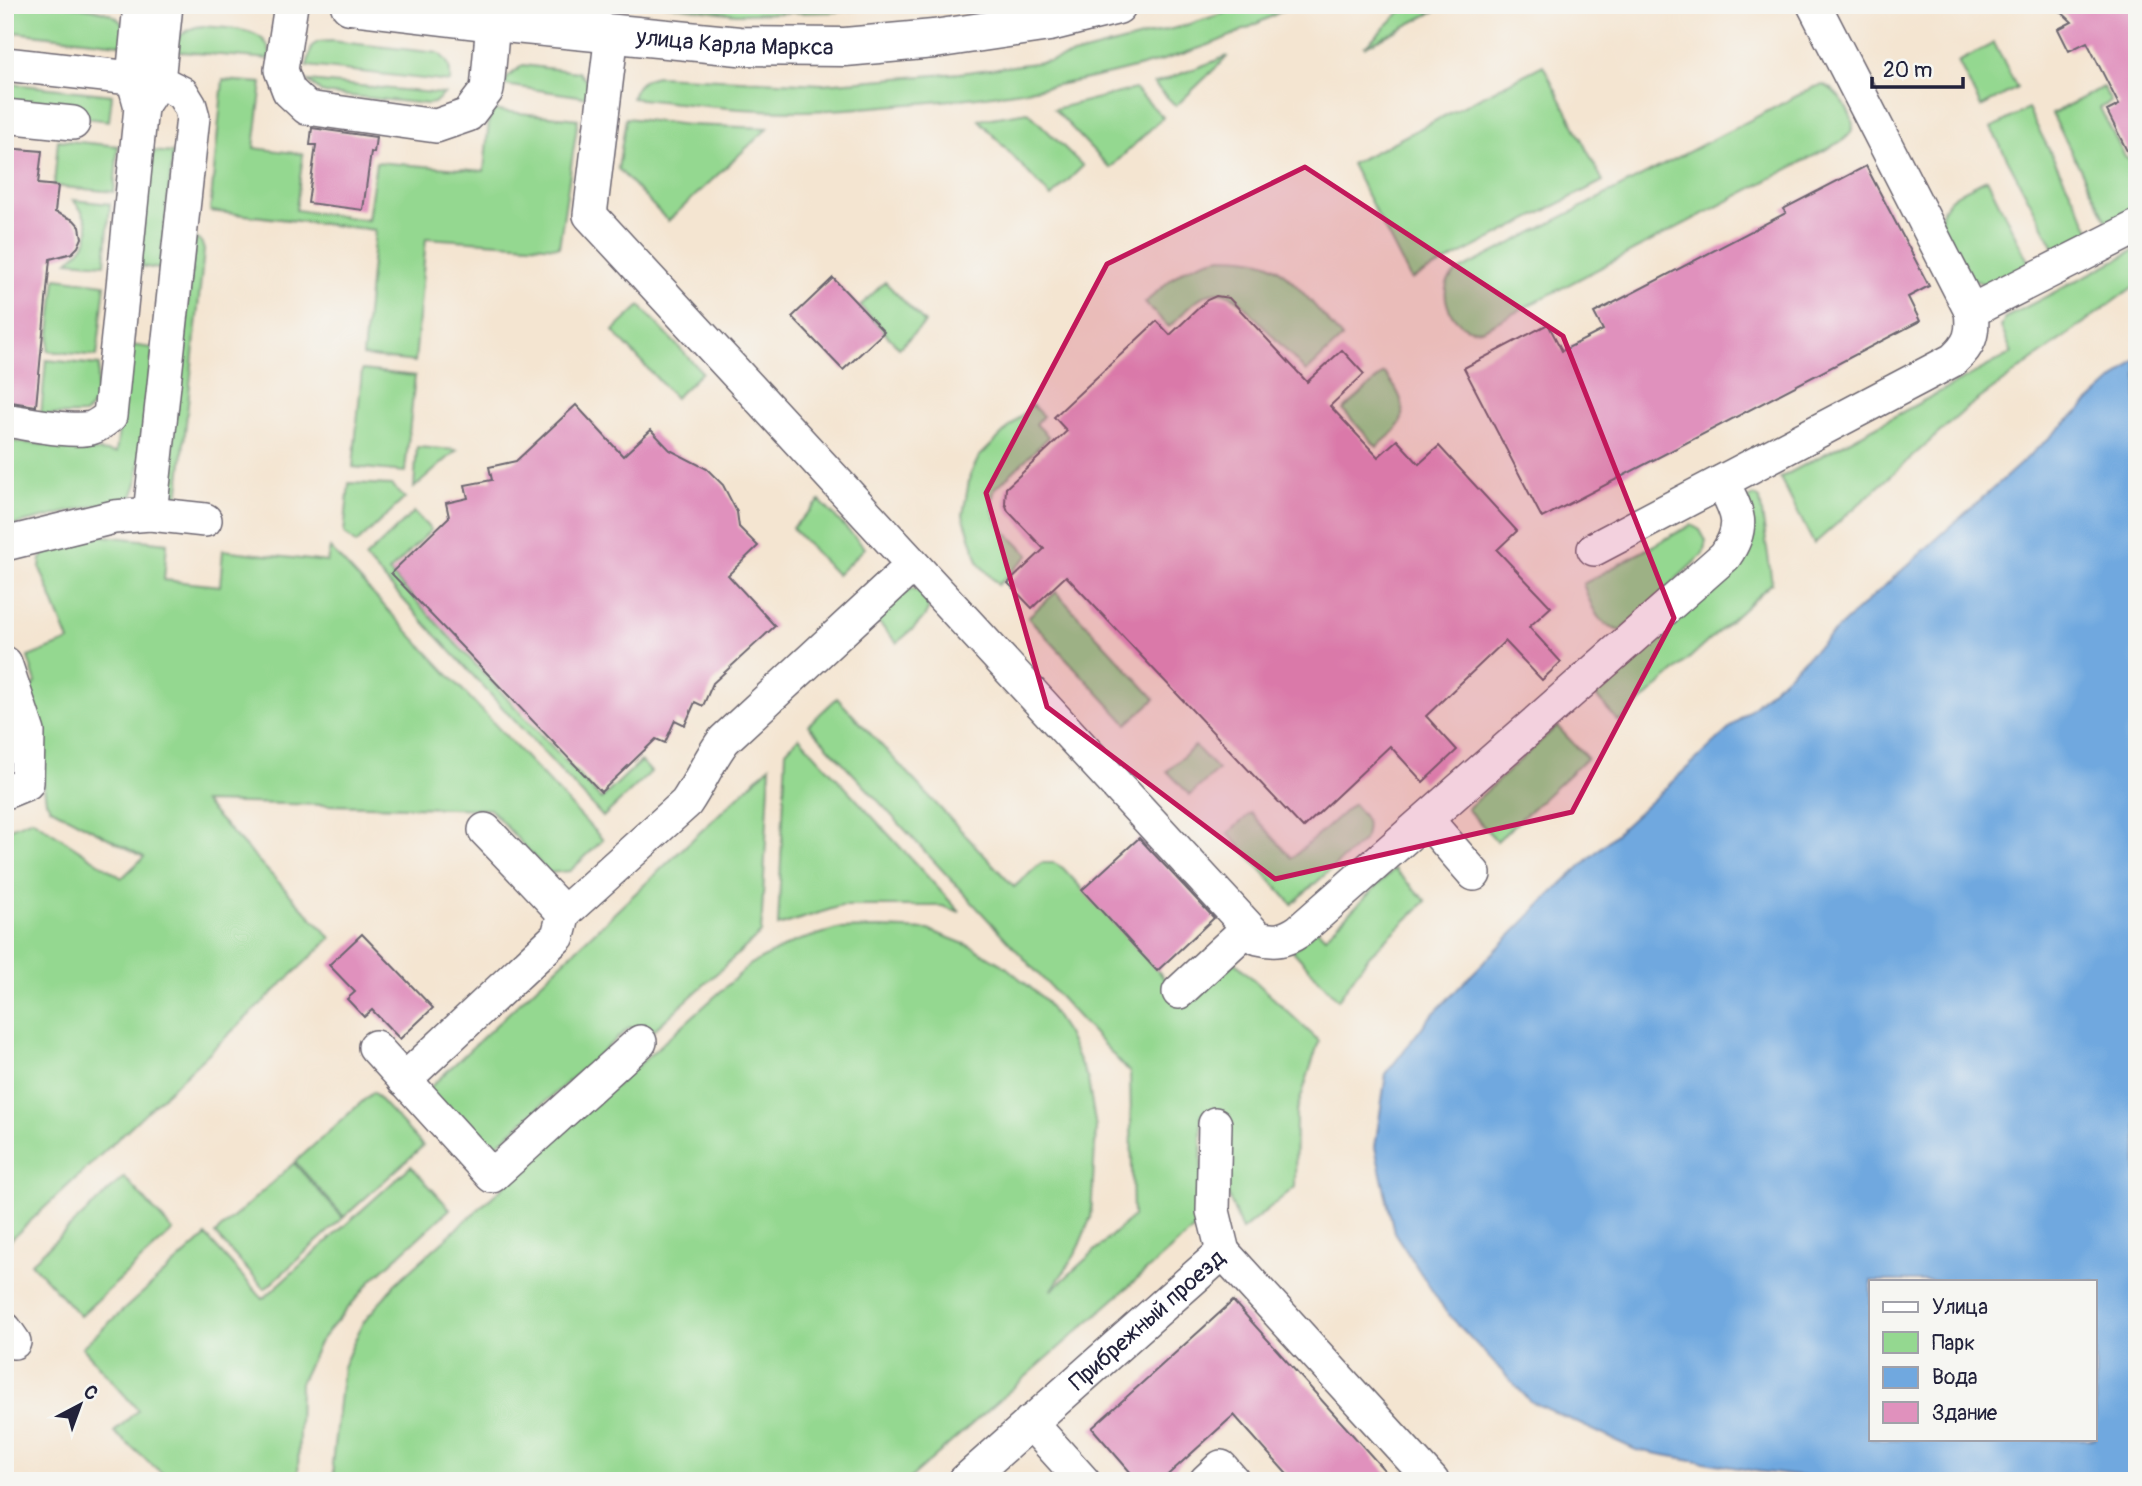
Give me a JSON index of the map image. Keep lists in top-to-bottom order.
{
  "streets": {
    "main road": ["улица Карла Маркса"],
    "street": ["Прибрежный проезд"]
  },
  "legend": [
    "Улица",
    "Парк",
    "Вода",
    "Здание"
  ],
  "scale_bar": "20 m",
  "north": "top right"
}
